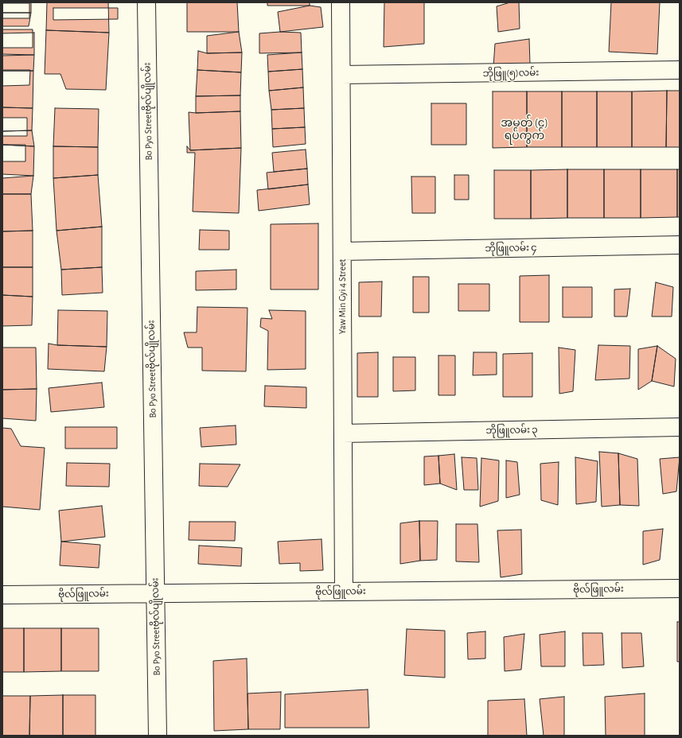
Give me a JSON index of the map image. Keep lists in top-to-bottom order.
{
  "streets": {
    "street": [
      "ဘိုဖြူ(၅)လမ်း",
      "Bo Pyo Streetဗိုလ်ပျိုလမ်း",
      "ဘိုဖြူလမ်း ၄",
      "Yaw Min Gyi 4 Street",
      "ဘိုဖြူလမ်း ၃",
      "ဗိုလ်ဖြူလမ်း"
    ]
  },
  "crossings": [
    ["ဘိုဖြူ(၅)လမ်း", "Yaw Min Gyi 4 Street"],
    ["Bo Pyo Streetဗိုလ်ပျိုလမ်း", "ဗိုလ်ဖြူလမ်း"],
    ["ဘိုဖြူလမ်း ၄", "Yaw Min Gyi 4 Street"],
    ["Yaw Min Gyi 4 Street", "ဘိုဖြူလမ်း ၃"],
    ["Yaw Min Gyi 4 Street", "ဗိုလ်ဖြူလမ်း"]
  ],
  "districts": ["အမှတ် (၄) ရပ်ကွက်"]
}
